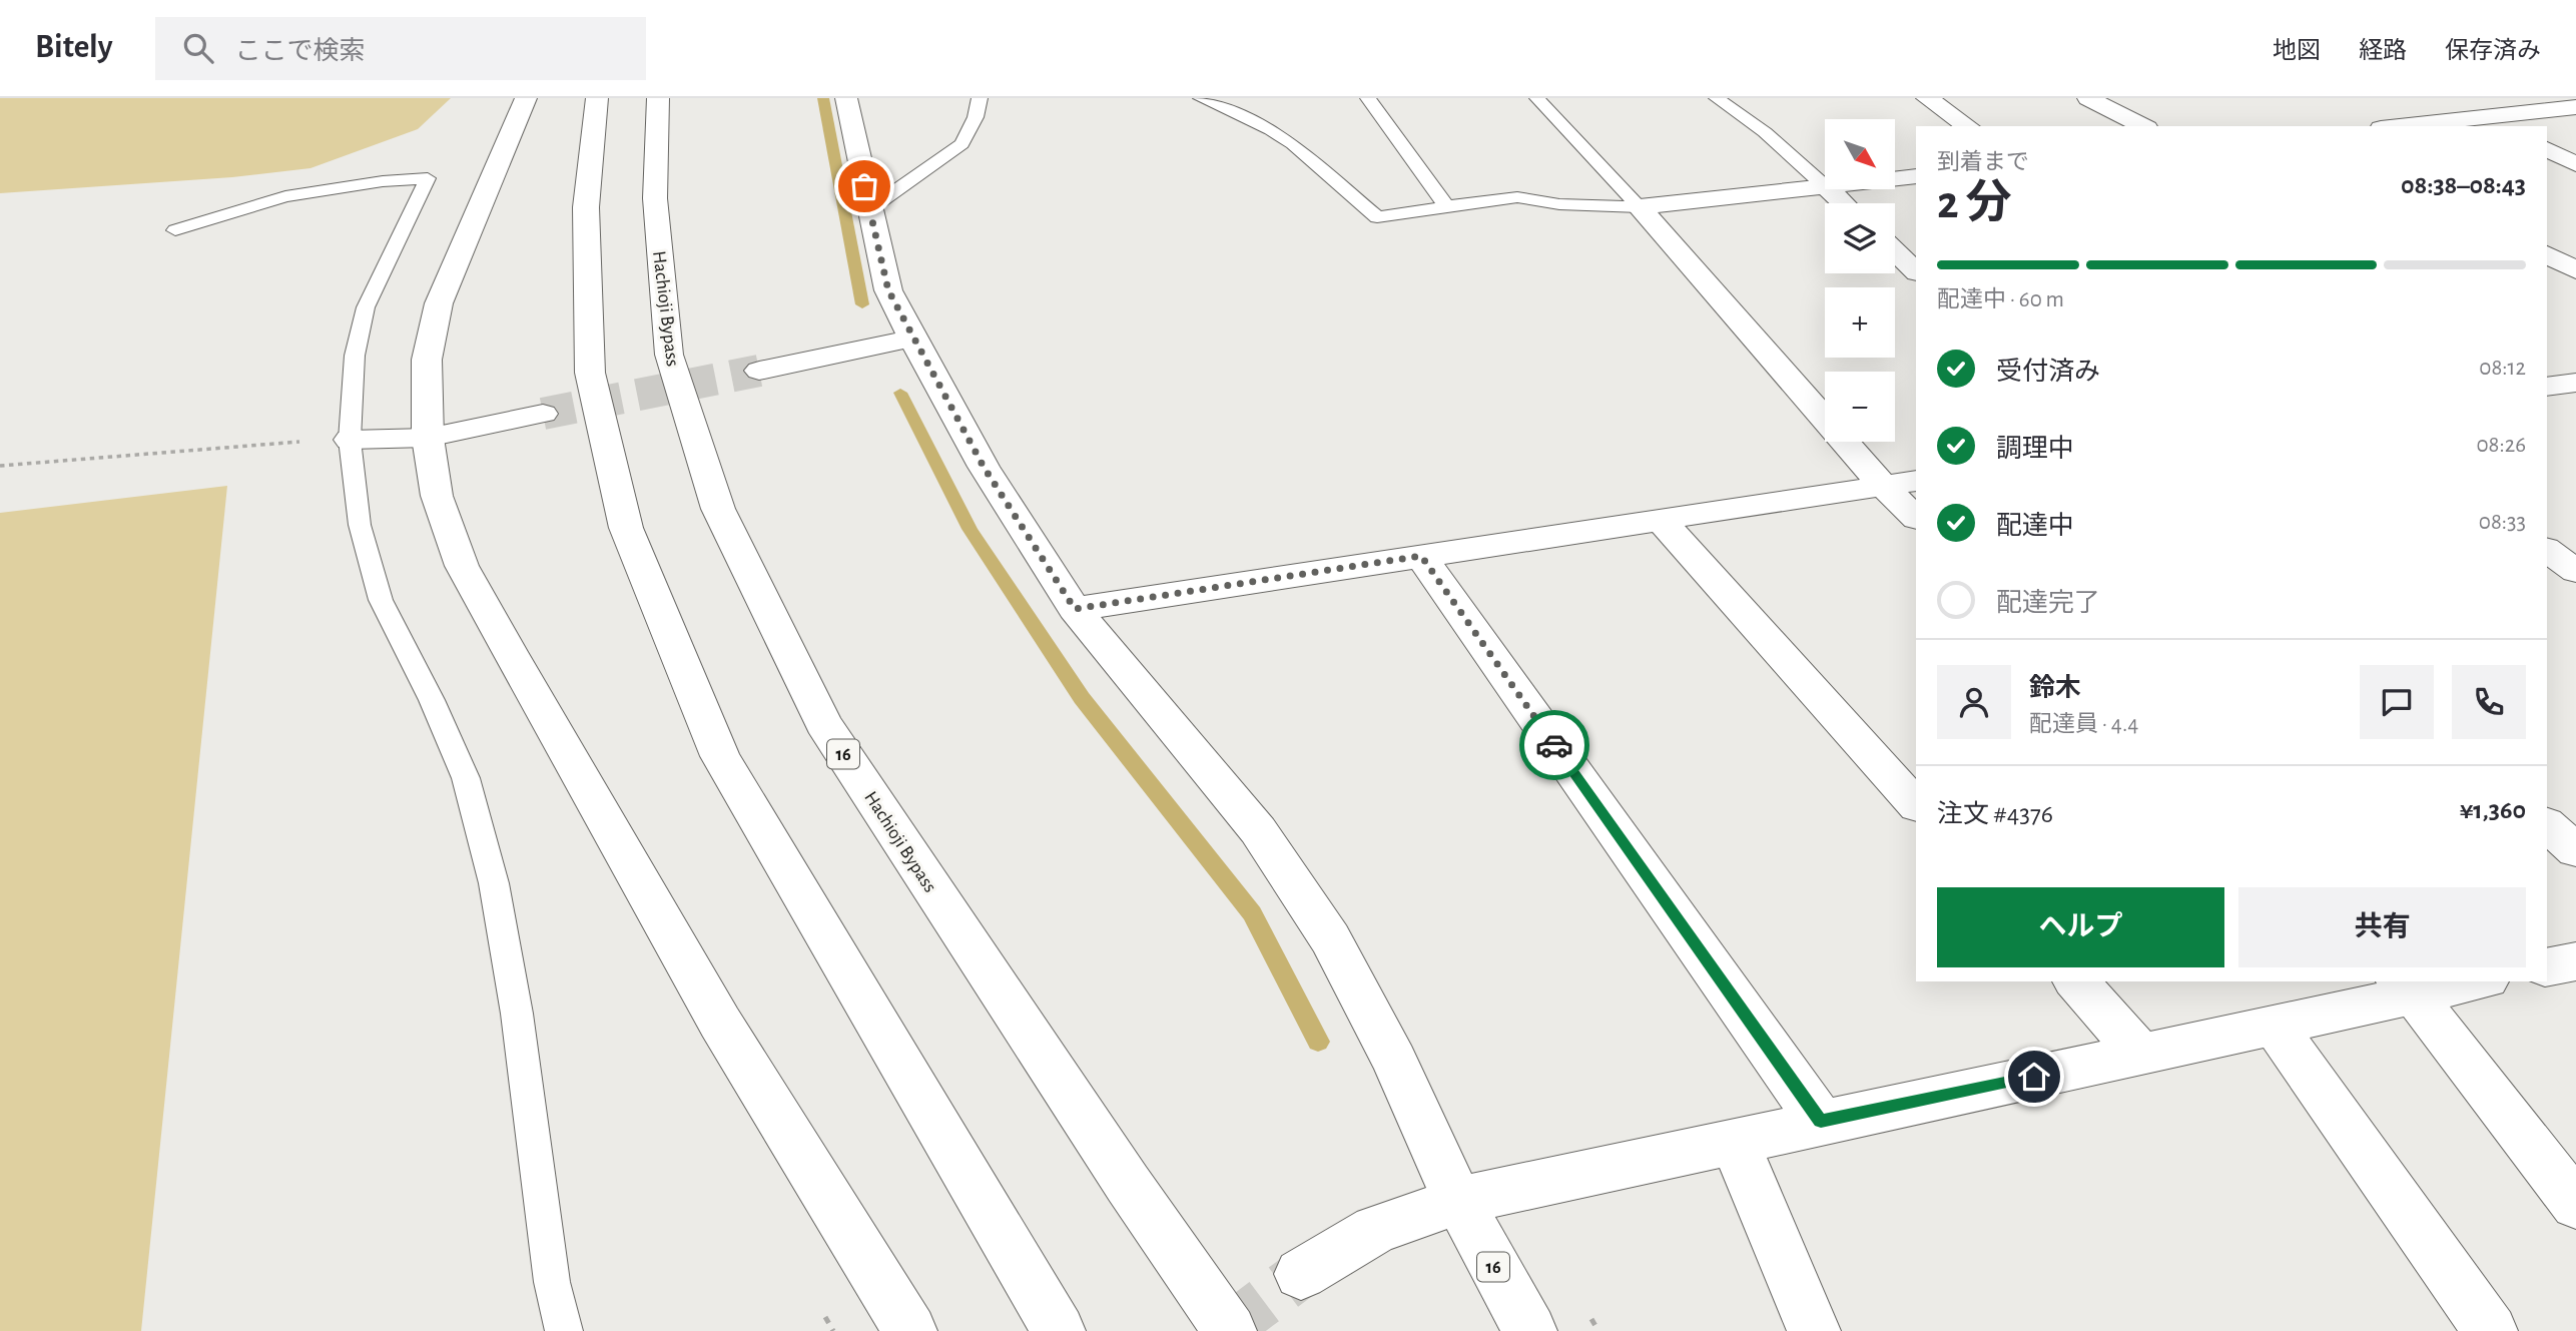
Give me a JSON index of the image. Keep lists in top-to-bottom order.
{
  "streets": {
    "main road": ["Hachioji Bypass", "16"]
  },
  "north": "bottom right",
  "page": {
    "header": "Bitely",
    "search": "ここで検索",
    "nav": ["地図", "経路", "保存済み"],
    "map_buttons": ["+", "−"],
    "heading": ["2 分", "到着まで", "08:38–08:43"],
    "panel": [
      "鈴木",
      "配達員 · 4.4",
      "注文 #4376",
      "¥1,360"
    ],
    "bar": "配達中 · 60 m",
    "list": [
      ["受付済み", "08:12"],
      ["調理中", "08:26"],
      ["配達中", "08:33"],
      "配達完了"
    ],
    "buttons": ["ヘルプ", "共有"]
  }
}
